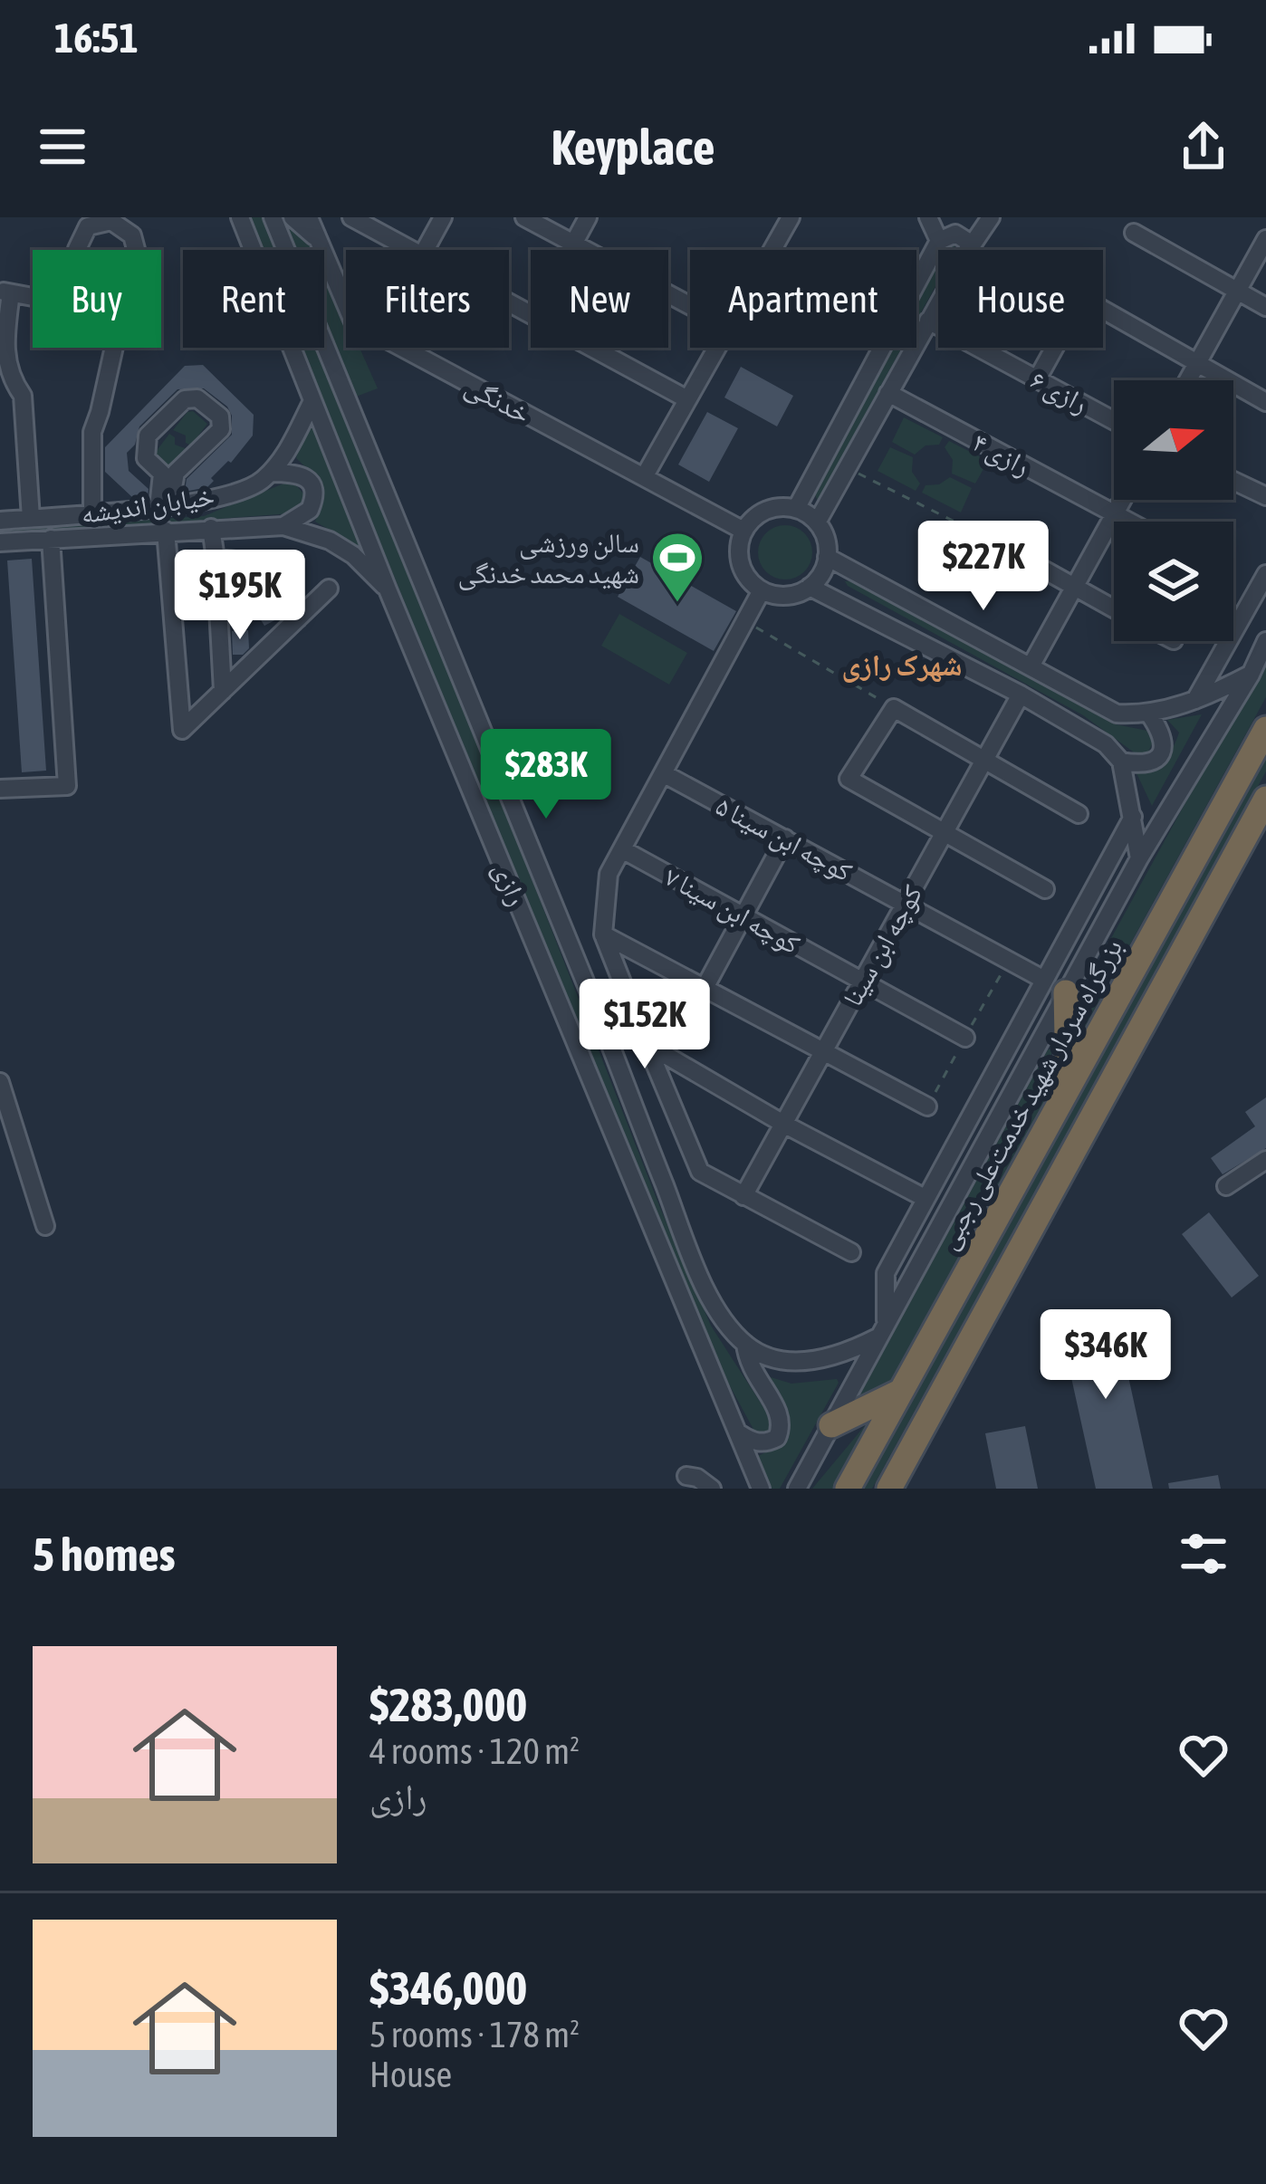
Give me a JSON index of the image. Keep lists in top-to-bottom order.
{
  "streets": {
    "highway": ["بزرگراه سردار شهید خدمت‌علی رجبی"],
    "street": [
      "رازی ۶",
      "خدنگی",
      "رازی ۴",
      "خیابان اندیشه",
      "کوچه ابن سینا ۵",
      "رازی",
      "کوچه ابن سینا ۷",
      "کوچه ابن سینا"
    ]
  },
  "crossings": [
    ["خیابان اندیشه", "رازی"],
    ["کوچه ابن سینا ۵", "کوچه ابن سینا"],
    ["کوچه ابن سینا ۷", "کوچه ابن سینا"]
  ],
  "districts": ["شهرک رازی"],
  "places": {
    "sports": ["سالن ورزشی شهید محمد خدنگی"]
  },
  "north": "right",
  "page": {
    "status": "16:51",
    "header": "Keyplace",
    "chip": [
      "Buy",
      "Rent",
      "Filters",
      "New",
      "Apartment",
      "House"
    ],
    "price": [
      "$227K",
      "$195K",
      "$283K",
      "$152K",
      "$346K"
    ],
    "heading": "5 homes",
    "list": [
      {
        "name": "$283,000",
        "note": "4 rooms · 120 m² · رازی"
      },
      {
        "name": "$346,000",
        "note": "5 rooms · 178 m² · House"
      }
    ]
  }
}
